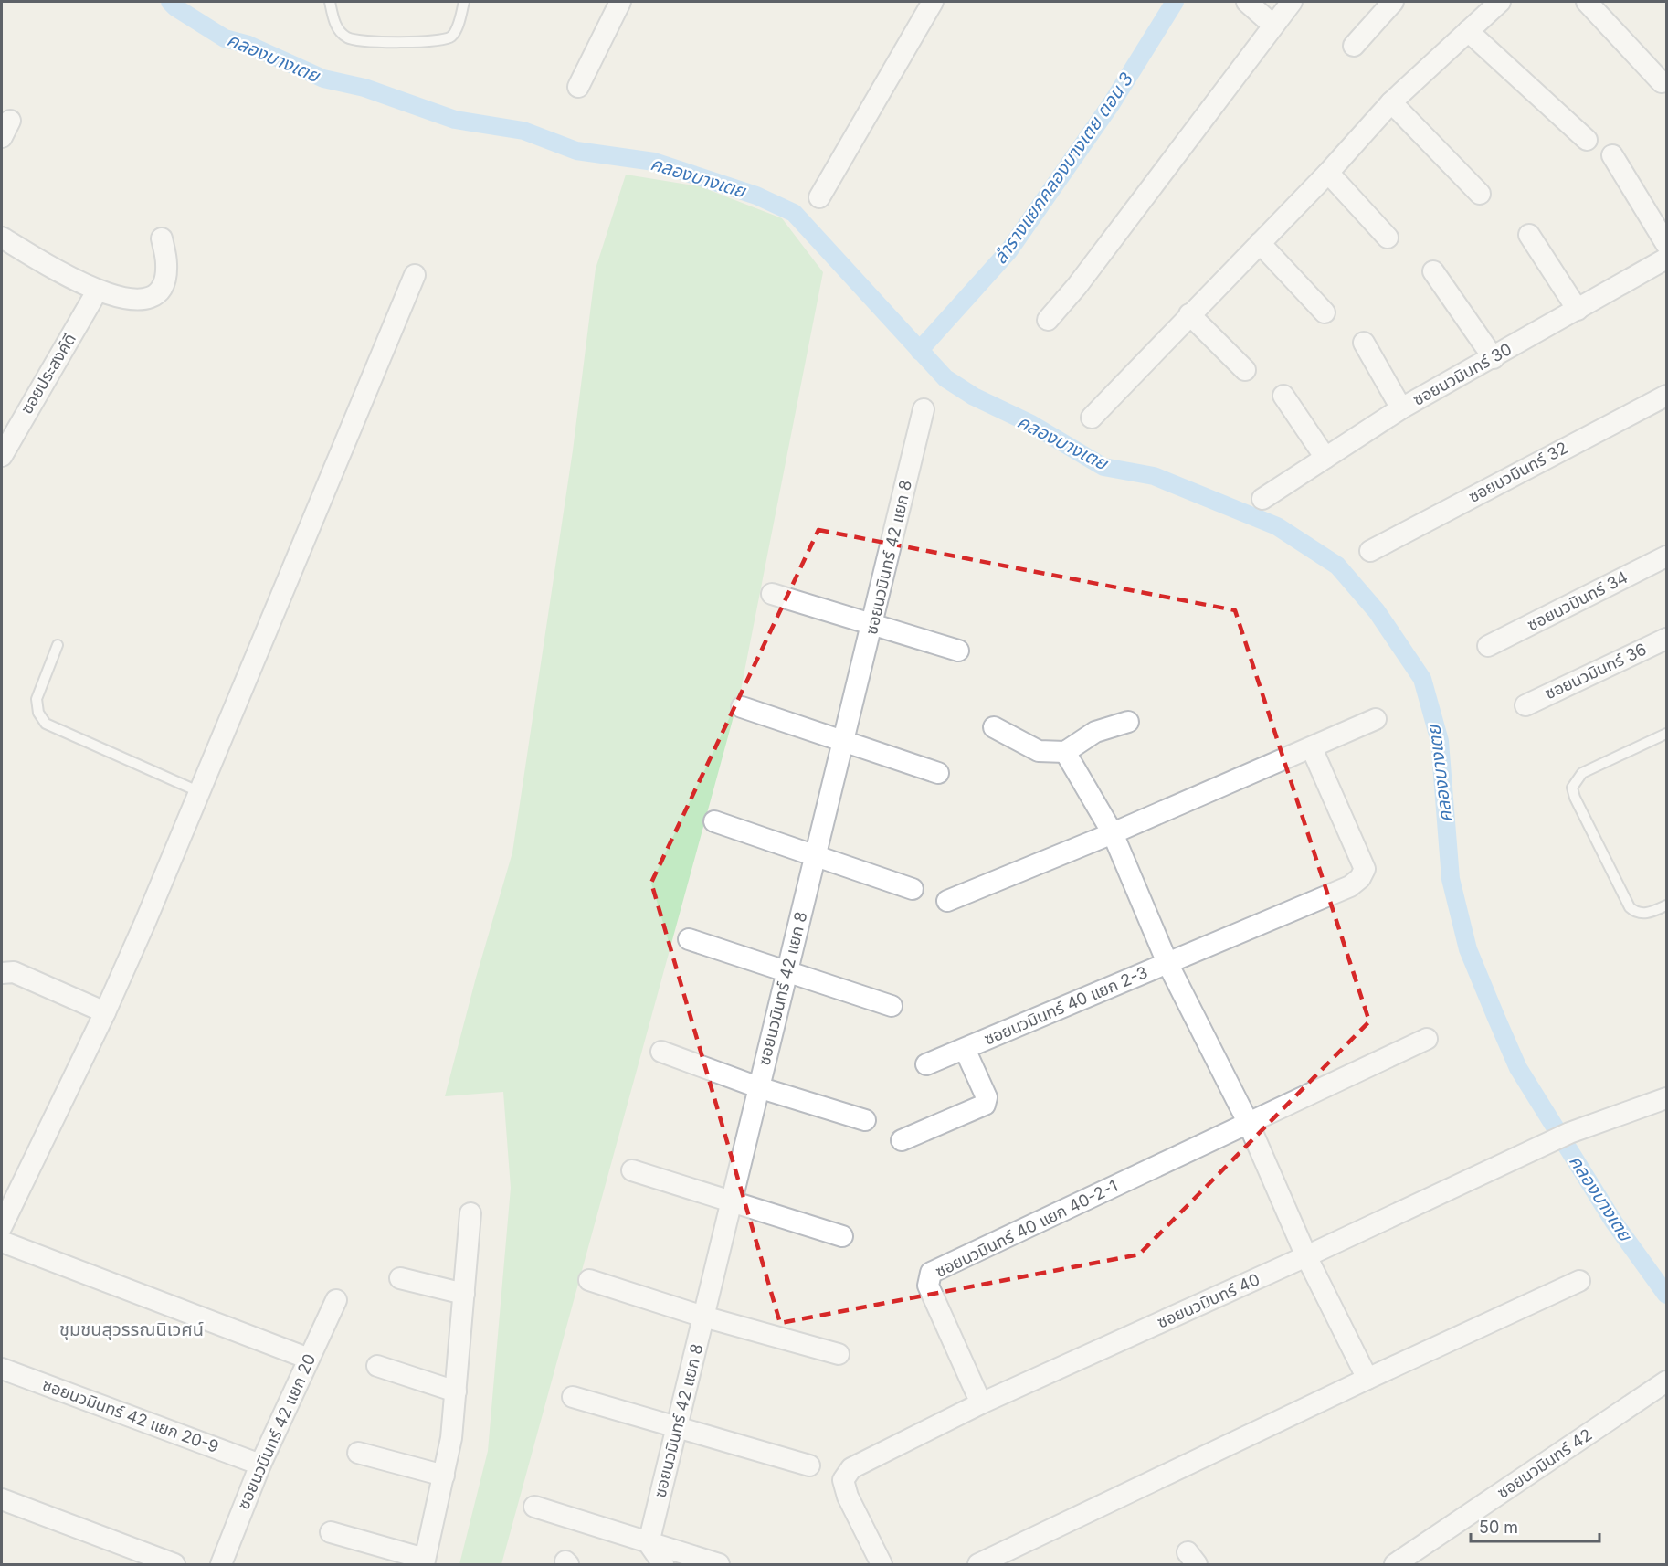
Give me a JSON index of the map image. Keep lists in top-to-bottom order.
{
  "streets": {
    "street": [
      "ซอยประสงค์ดี",
      "ซอยนวมินทร์ 30",
      "ซอยนวมินทร์ 32",
      "ซอยนวมินทร์ 42 แยก 8",
      "ซอยนวมินทร์ 34",
      "ซอยนวมินทร์ 36",
      "ซอยนวมินทร์ 40 แยก 2-3",
      "ซอยนวมินทร์ 40 แยก 40-2-1",
      "ซอยนวมินทร์ 40",
      "ซอยนวมินทร์ 42 แยก 20-9",
      "ซอยนวมินทร์ 42 แยก 20",
      "ซอยนวมินทร์ 42"
    ]
  },
  "crossings": [
    ["ซอยนวมินทร์ 40 แยก 40-2-1", "ซอยนวมินทร์ 40"],
    ["ซอยนวมินทร์ 42 แยก 20-9", "ซอยนวมินทร์ 42 แยก 20"]
  ],
  "districts": ["ชุมชนสุวรรณนิเวศน์"],
  "water": ["คลองบางเตย", "ลำรางแยกคลองบางเตย ตอน 3"],
  "scale_bar": "50 m"
}
